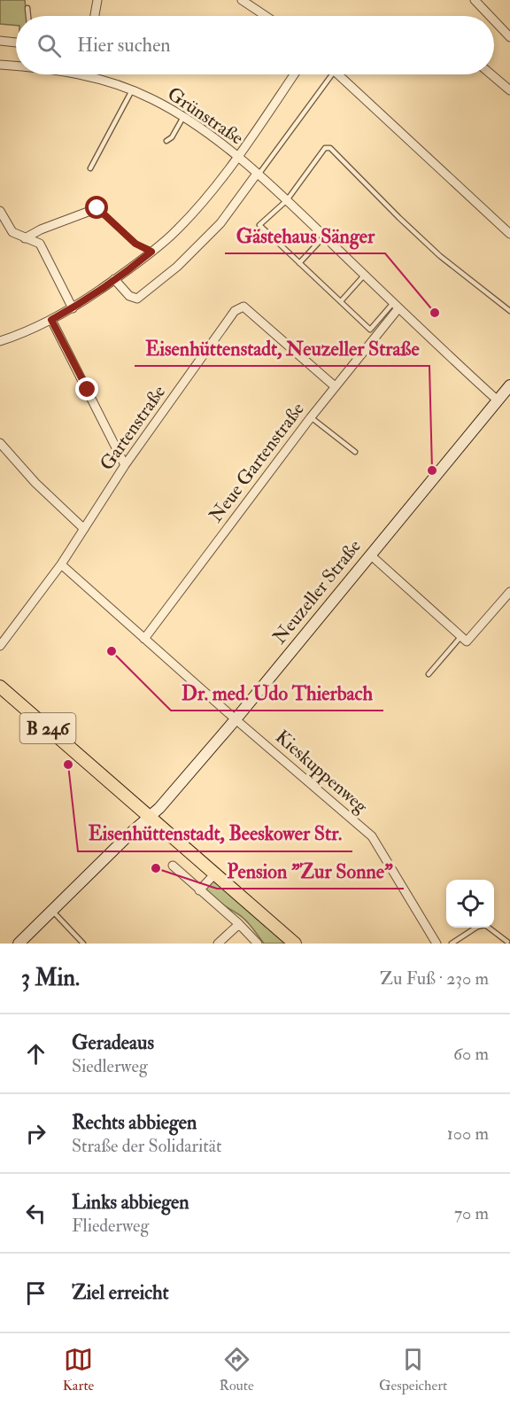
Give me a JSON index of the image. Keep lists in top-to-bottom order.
{
  "streets": {
    "main road": ["Neuzeller Straße", "B 246"],
    "street": [
      "Grünstraße",
      "Gartenstraße",
      "Neue Gartenstraße",
      "Kieskuppenweg"
    ]
  },
  "crossings": [
    ["Grünstraße", "Neue Gartenstraße"],
    ["Grünstraße", "Neuzeller Straße"],
    ["Gartenstraße", "Neue Gartenstraße"],
    ["Gartenstraße", "Kieskuppenweg"],
    ["Neue Gartenstraße", "Kieskuppenweg"],
    ["Neuzeller Straße", "B 246"],
    ["Neuzeller Straße", "Kieskuppenweg"]
  ],
  "places": [
    "Gästehaus Sänger",
    "Eisenhüttenstadt, Neuzeller Straße",
    "Dr. med. Udo Thierbach",
    "Eisenhüttenstadt, Beeskower Str.",
    "Pension \"Zur Sonne\""
  ],
  "page": {
    "search": "Hier suchen",
    "heading": ["3 Min.", "Zu Fuß · 230 m"],
    "list": [
      ["Geradeaus", "Siedlerweg", "60 m"],
      ["Rechts abbiegen", "Straße der Solidarität", "100 m"],
      ["Links abbiegen", "Fliederweg", "70 m"],
      "Ziel erreicht"
    ],
    "nav": ["Karte", "Route", "Gespeichert"]
  }
}
